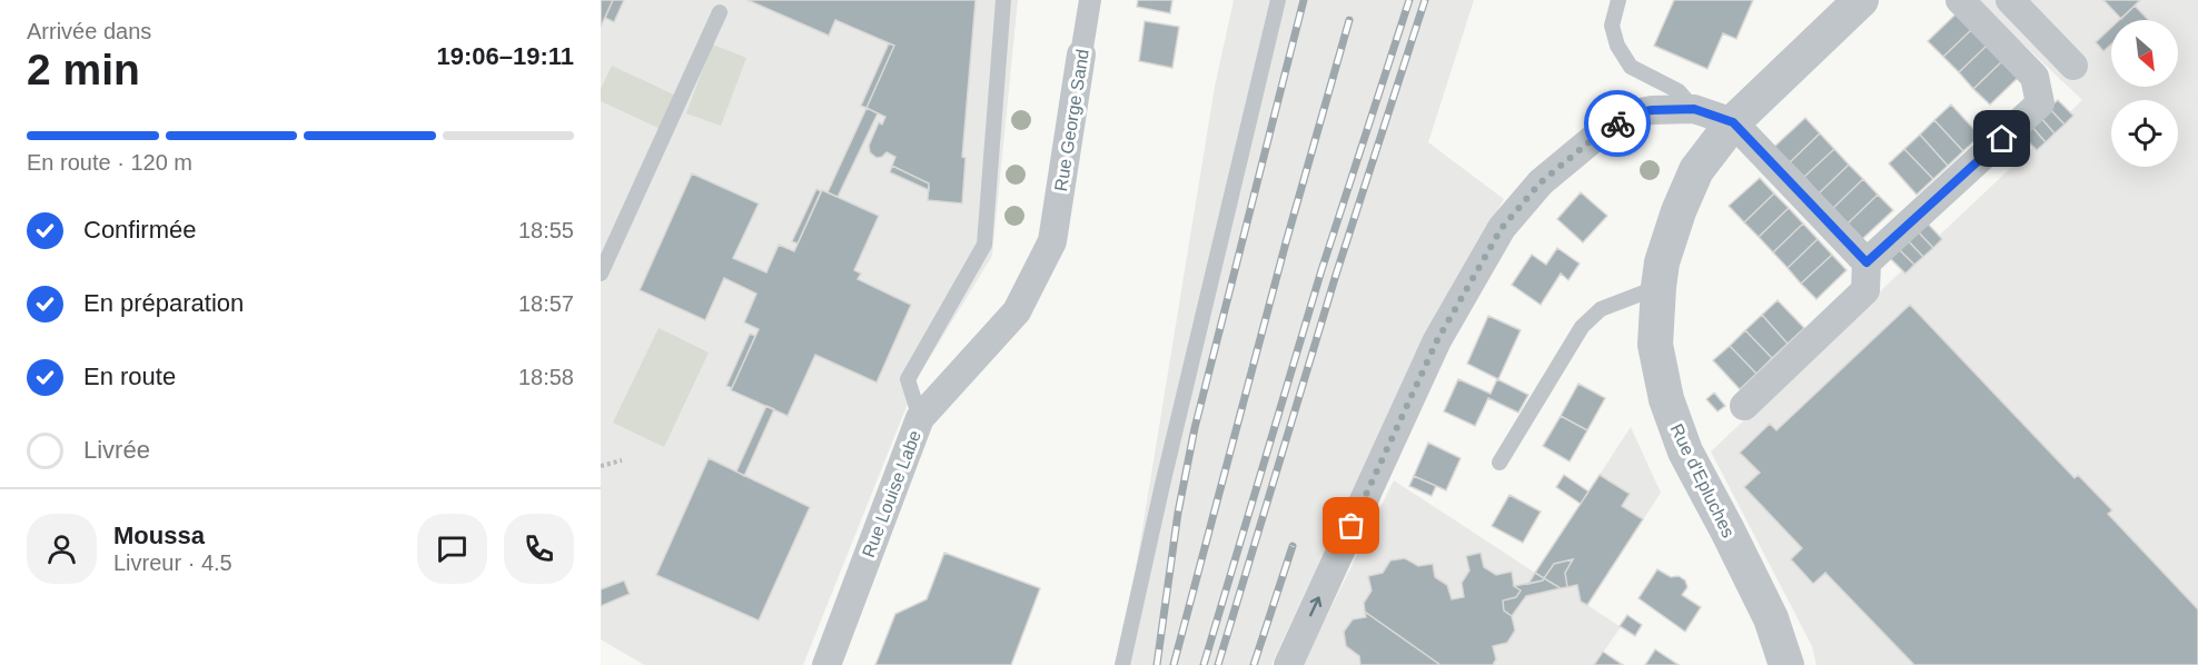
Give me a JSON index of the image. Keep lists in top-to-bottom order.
{
  "streets": {
    "street": ["Rue George Sand", "Rue d'Epluches", "Rue Louise Labe"]
  },
  "crossings": [
    ["Rue George Sand", "Rue Louise Labe"]
  ],
  "north": "bottom right",
  "page": {
    "heading": ["2 min", "Arrivée dans", "19:06–19:11"],
    "panel": ["Moussa", "Livreur · 4.5"],
    "bar": "En route · 120 m",
    "list": [
      ["Confirmée", "18:55"],
      ["En préparation", "18:57"],
      ["En route", "18:58"],
      "Livrée"
    ]
  }
}
